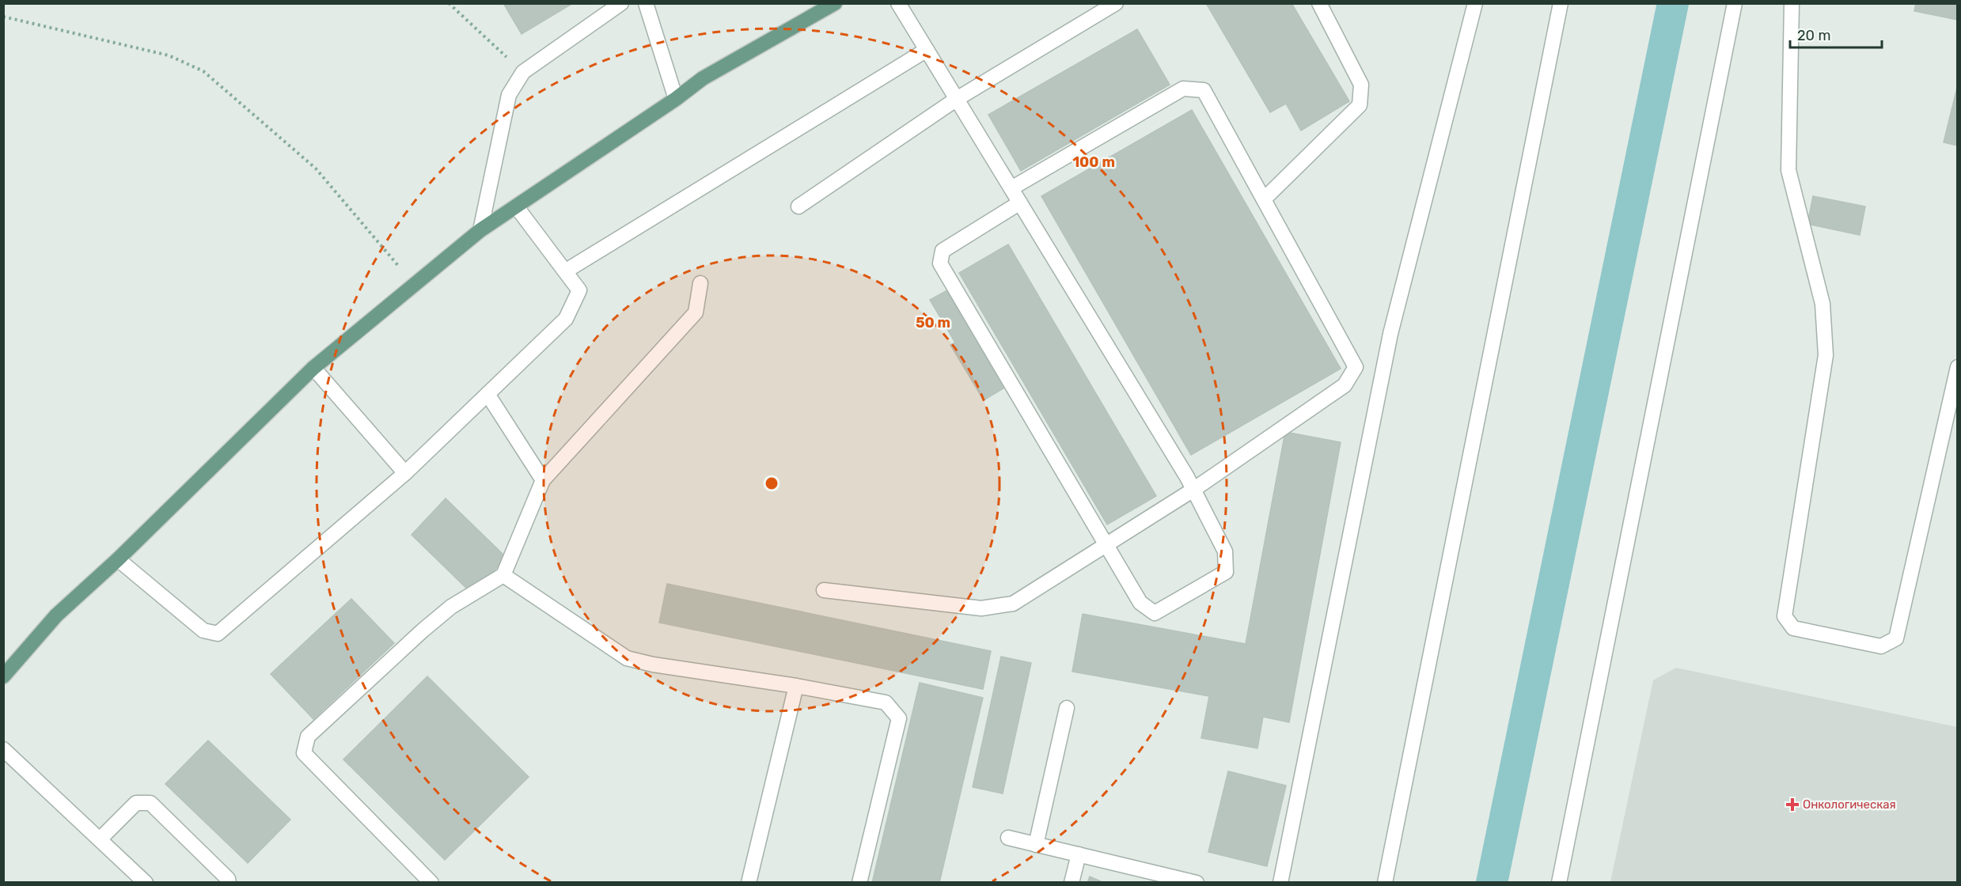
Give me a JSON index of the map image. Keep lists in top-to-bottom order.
{
  "places": {
    "health": ["Онкологическая"]
  },
  "scale_bar": "20 m",
  "rings": ["100 m", "50 m"]
}
